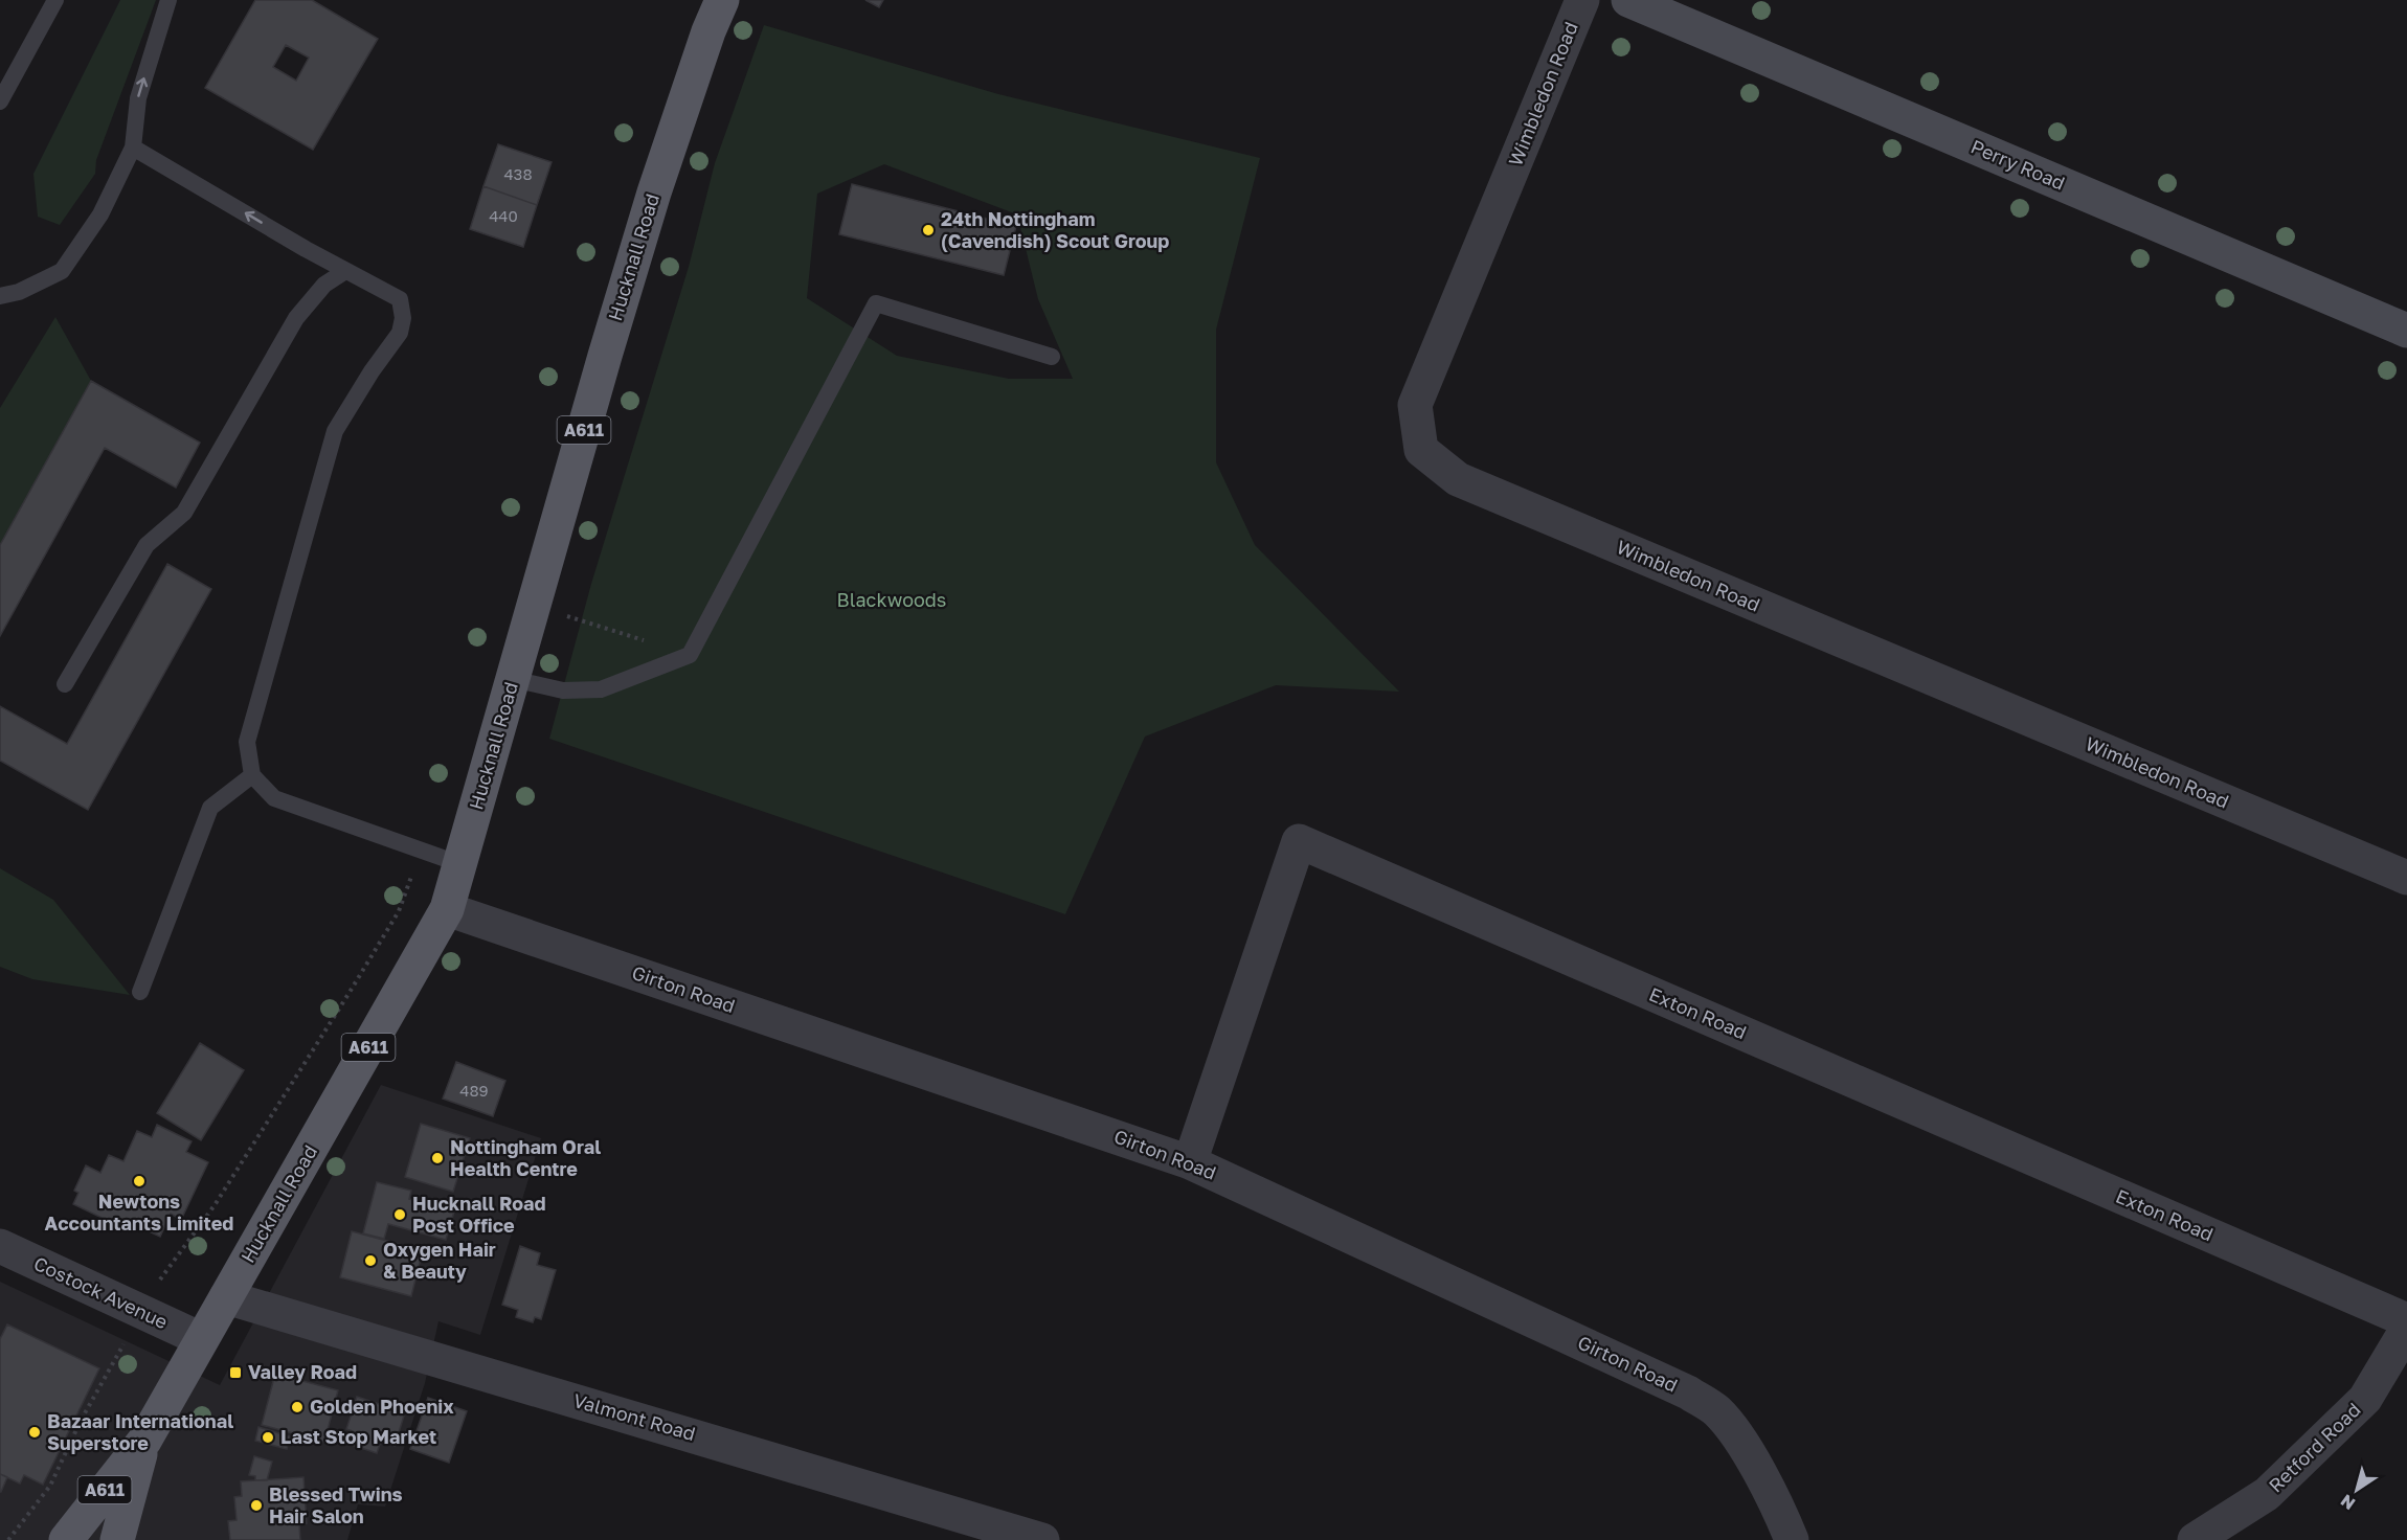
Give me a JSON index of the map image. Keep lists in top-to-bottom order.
{
  "streets": {
    "main road": ["Hucknall Road", "A611"],
    "street": [
      "Wimbledon Road",
      "Perry Road",
      "Girton Road",
      "Exton Road",
      "Costock Avenue",
      "Valmont Road",
      "Retford Road"
    ]
  },
  "crossings": [
    ["Hucknall Road", "Girton Road"],
    ["Hucknall Road", "Costock Avenue"],
    ["Hucknall Road", "Valmont Road"],
    ["Girton Road", "Exton Road"]
  ],
  "parks": ["Blackwoods"],
  "places": {
    "other": [
      "24th Nottingham (Cavendish) Scout Group",
      "Nottingham Oral Health Centre",
      "Newtons Accountants Limited",
      "Hucknall Road Post Office",
      "Oxygen Hair & Beauty",
      "Golden Phoenix",
      "Bazaar International Superstore",
      "Last Stop Market",
      "Blessed Twins Hair Salon"
    ],
    "transit": ["Valley Road"]
  },
  "house_numbers": ["438", "440", "489"],
  "north": "bottom left"
}
